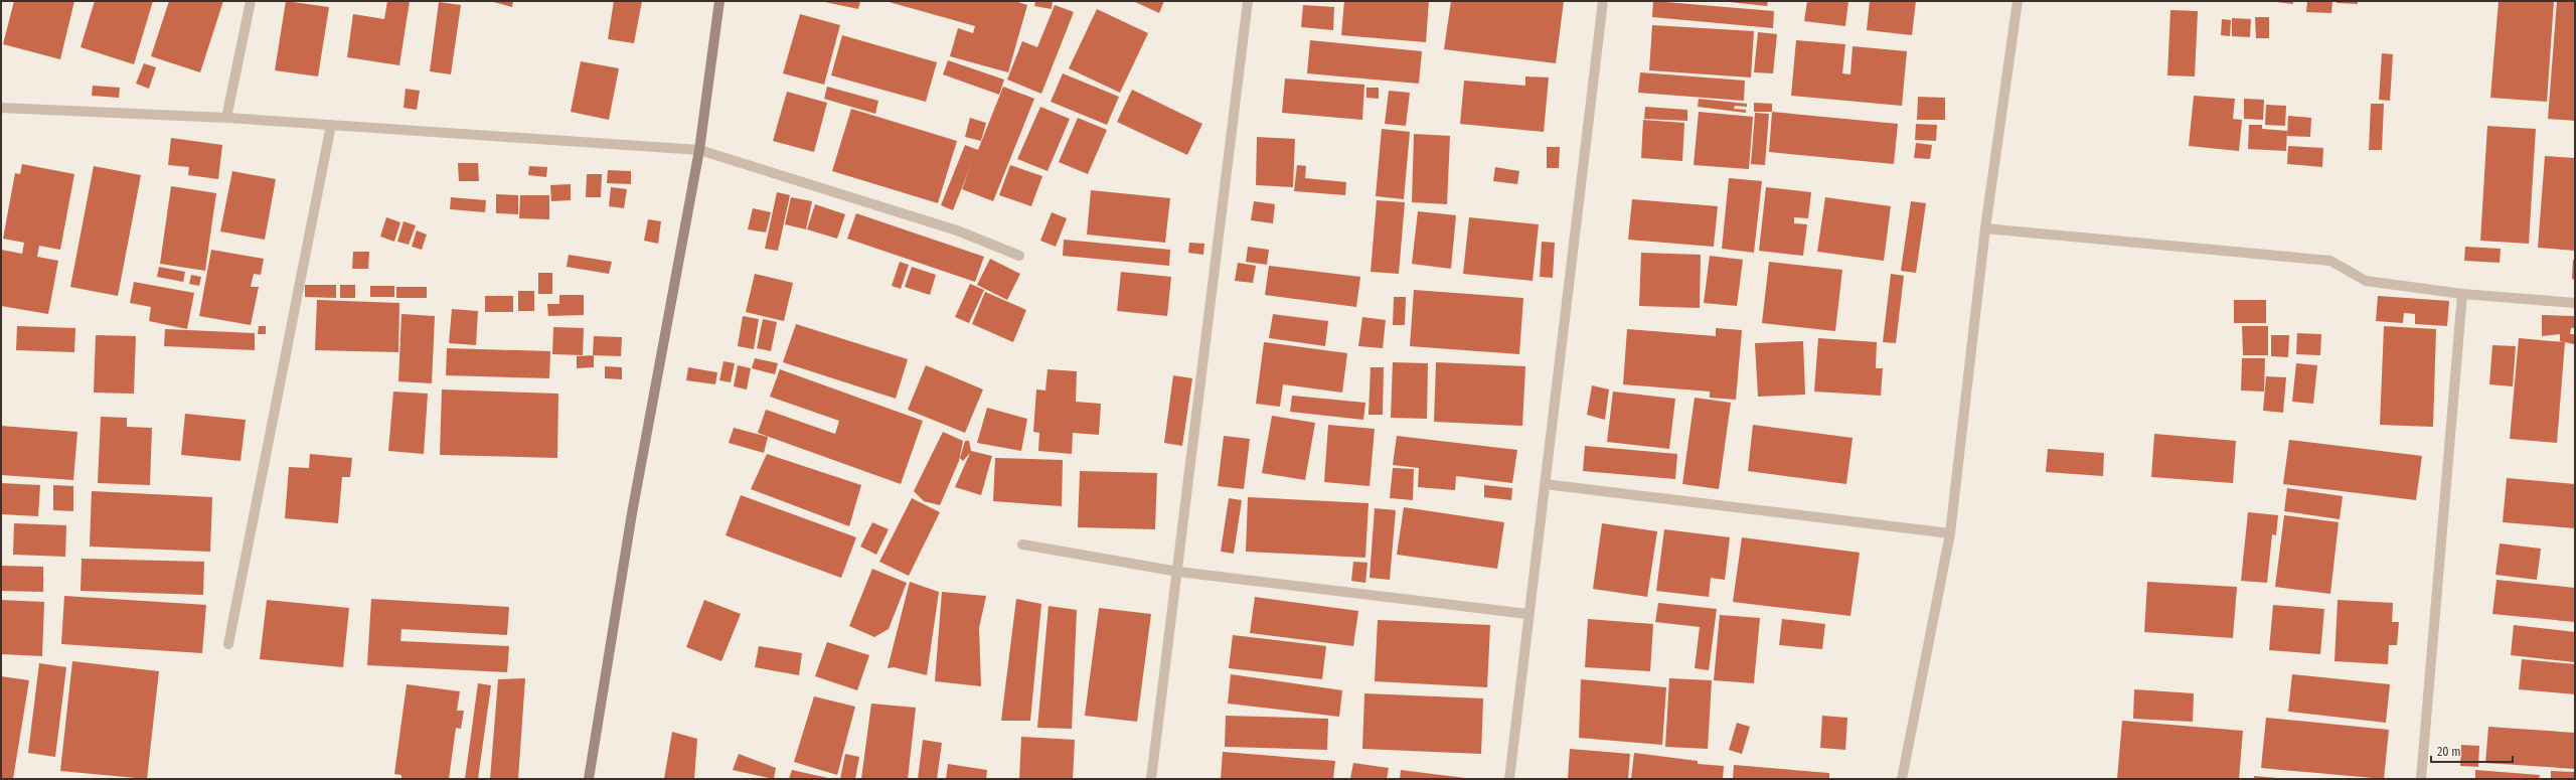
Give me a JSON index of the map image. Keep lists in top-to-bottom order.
{
  "scale_bar": "20 m"
}
